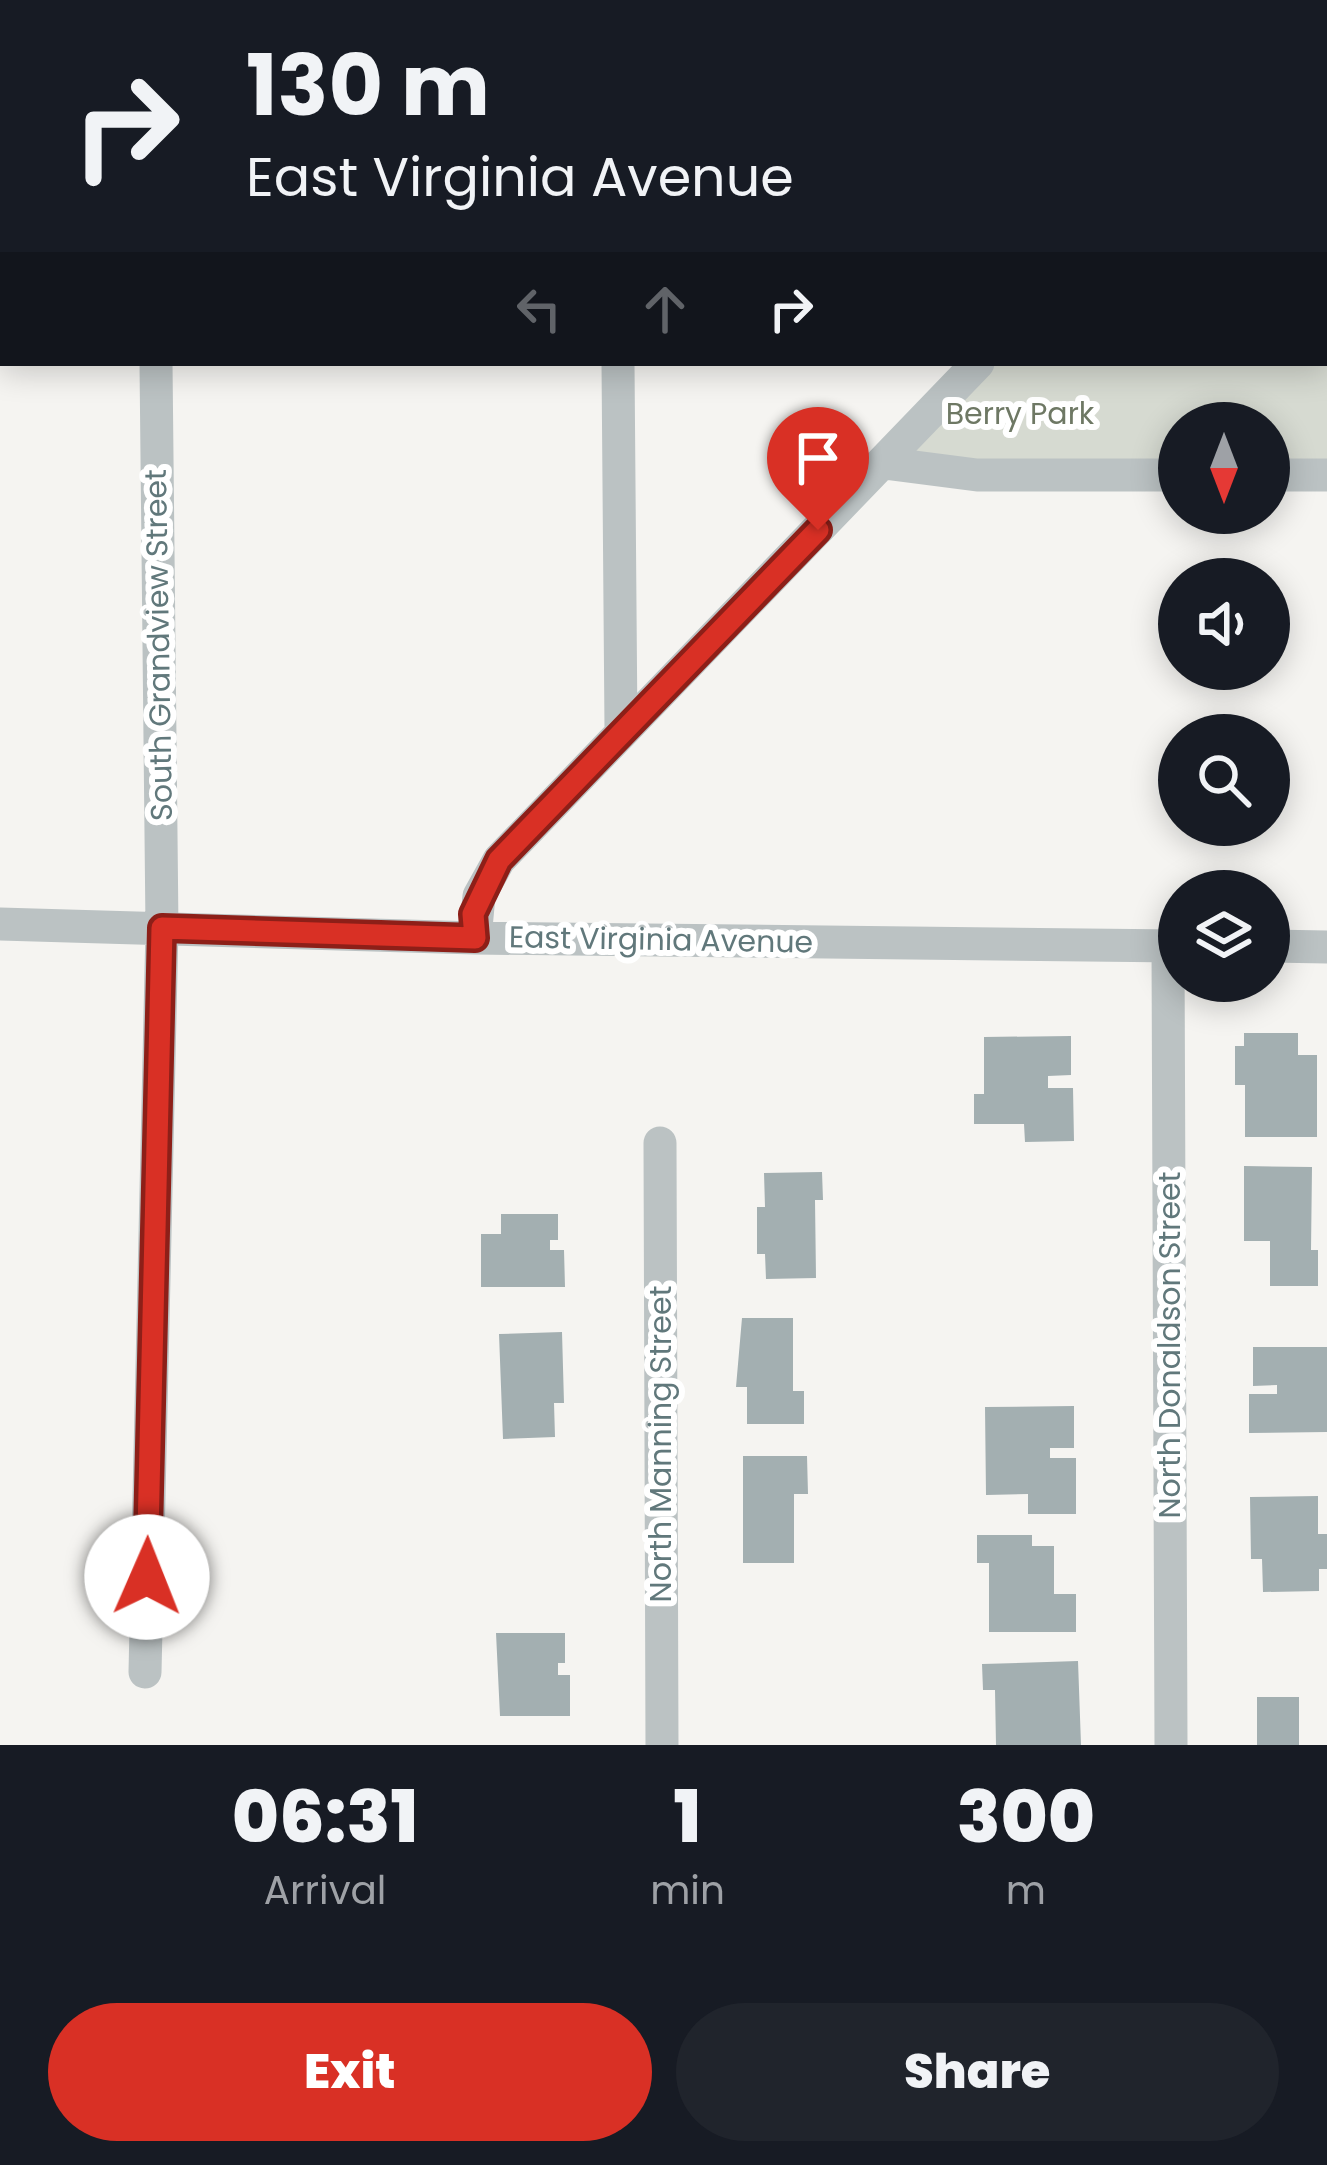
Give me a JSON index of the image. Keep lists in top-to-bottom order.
{
  "streets": {
    "street": [
      "South Grandview Street",
      "East Virginia Avenue",
      "North Donaldson Street",
      "North Manning Street"
    ]
  },
  "crossings": [
    ["South Grandview Street", "East Virginia Avenue"]
  ],
  "parks": ["Berry Park"],
  "north": "bottom",
  "page": {
    "turn": ["130 m", "East Virginia Avenue"],
    "eta": [
      "06:31",
      "Arrival",
      "1",
      "min",
      "300",
      "m"
    ],
    "buttons": ["Exit", "Share"]
  }
}
